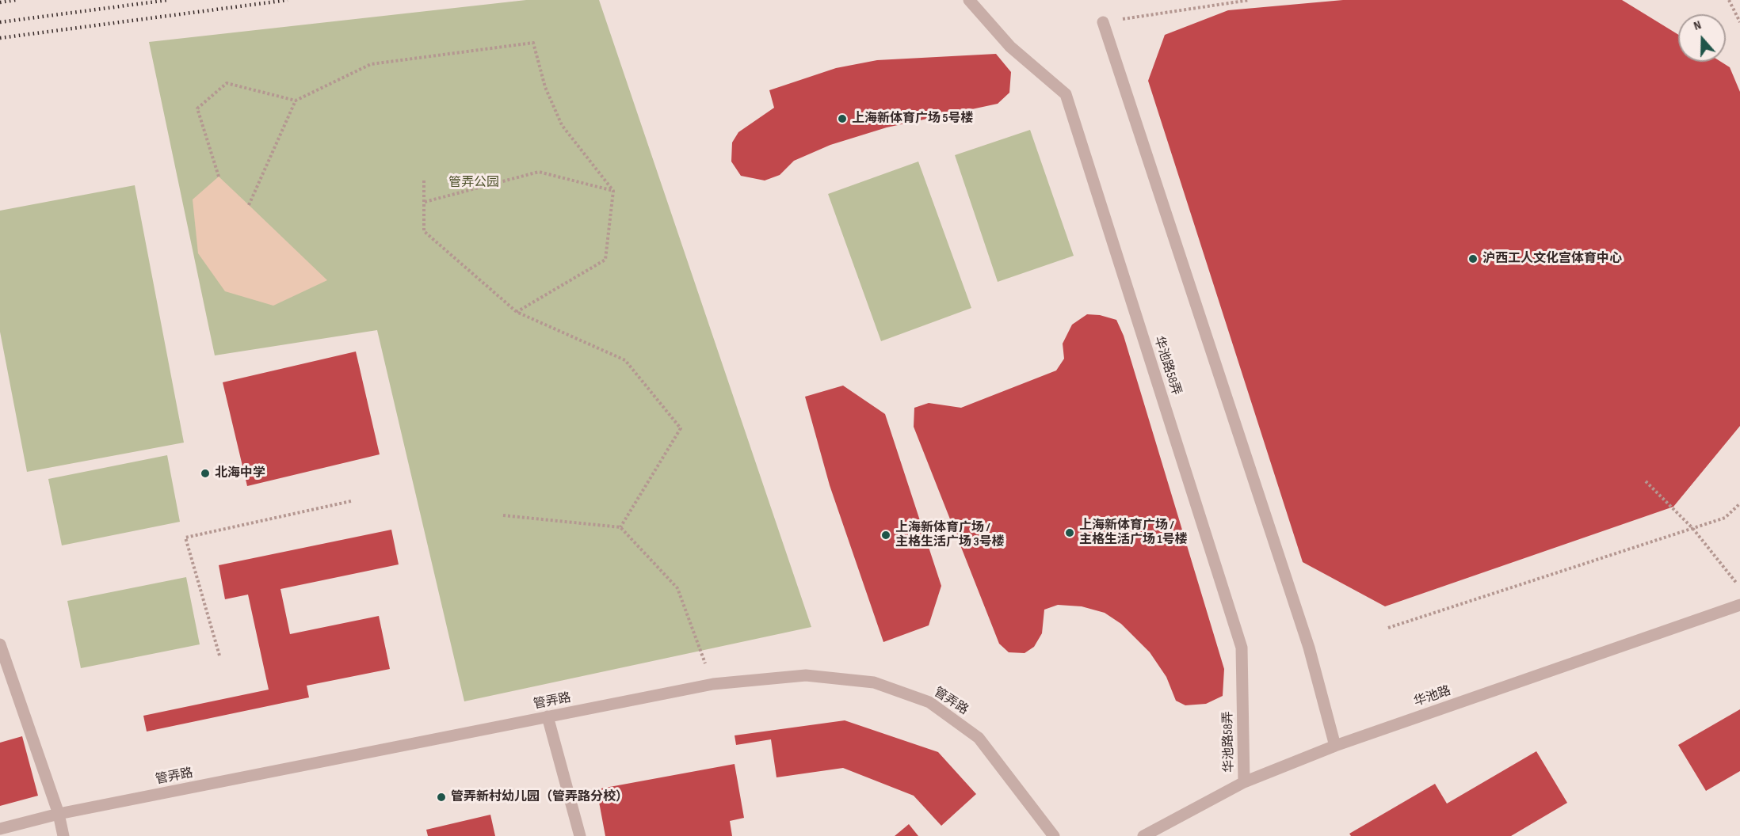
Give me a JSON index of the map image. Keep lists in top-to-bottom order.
{
  "streets": {
    "street": ["华池路58弄", "华池路", "管弄路"]
  },
  "crossings": [
    ["华池路58弄", "华池路"]
  ],
  "parks": ["管弄公园"],
  "places": [
    "上海新体育广场 5号楼",
    "沪西工人文化宫体育中心",
    "北海中学",
    "上海新体育广场 / 主格生活广场 1号楼",
    "上海新体育广场 / 主格生活广场 3号楼",
    "管弄新村幼儿园（管弄路分校）"
  ],
  "north": "top"
}
